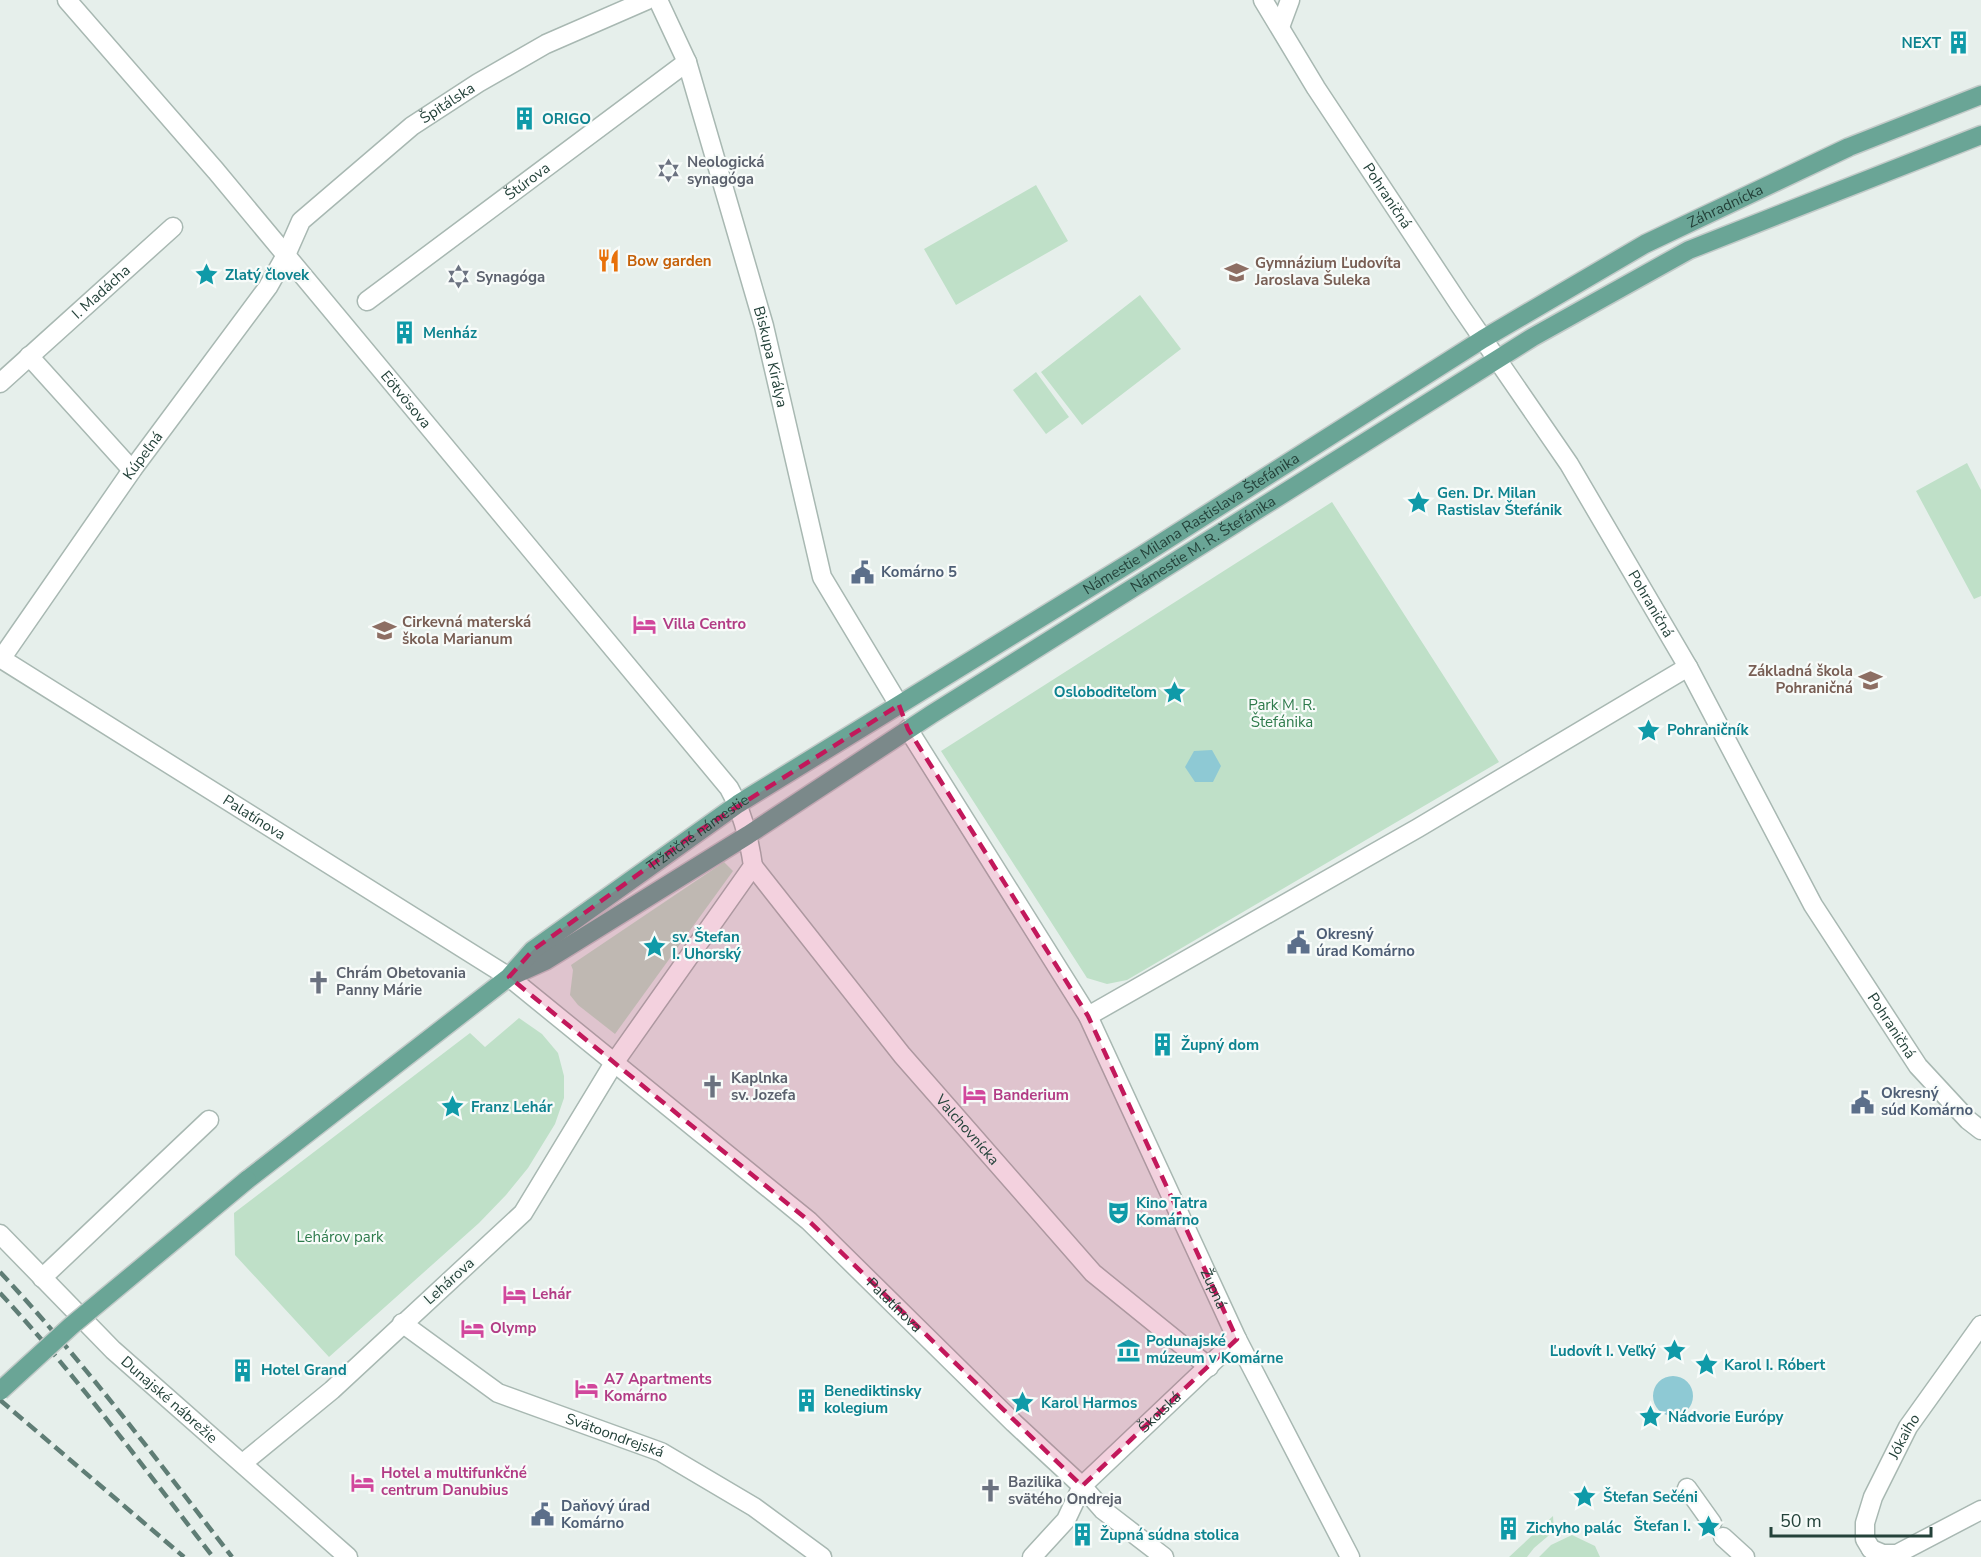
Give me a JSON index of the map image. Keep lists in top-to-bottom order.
{
  "streets": {
    "main road": [
      "Záhradnícka",
      "Námestie Milana Rastislava Štefánika",
      "Námestie M. R. Štefánika",
      "Tržničné námestie"
    ],
    "street": [
      "Špitálska",
      "Štúrova",
      "Pohraničná",
      "I. Madácha",
      "Biskupa Királya",
      "Eötvösova",
      "Kúpeľná",
      "Palatínova",
      "Valchovnícka",
      "Lehárova",
      "Župná",
      "Dunajské nábrežie",
      "Školská",
      "Svätoondrejská",
      "Jókaiho"
    ]
  },
  "crossings": [
    ["Špitálska", "Eötvösova"],
    ["Špitálska", "Kúpeľná"],
    ["Štúrova", "Biskupa Királya"],
    ["Pohraničná", "Záhradnícka"],
    ["Pohraničná", "Námestie Milana Rastislava Štefánika"],
    ["Pohraničná", "Námestie M. R. Štefánika"],
    ["Záhradnícka", "Námestie Milana Rastislava Štefánika"],
    ["Záhradnícka", "Námestie M. R. Štefánika"],
    ["Biskupa Királya", "Námestie Milana Rastislava Štefánika"],
    ["Biskupa Királya", "Tržničné námestie"],
    ["Eötvösova", "Kúpeľná"],
    ["Eötvösova", "Tržničné námestie"],
    ["Kúpeľná", "Palatínova"],
    ["Námestie Milana Rastislava Štefánika", "Tržničné námestie"],
    ["Námestie M. R. Štefánika", "Tržničné námestie"],
    ["Námestie M. R. Štefánika", "Župná"],
    ["Palatínova", "Tržničné námestie"],
    ["Palatínova", "Lehárova"],
    ["Palatínova", "Školská"],
    ["Tržničné námestie", "Valchovnícka"],
    ["Tržničné námestie", "Župná"],
    ["Valchovnícka", "Školská"],
    ["Lehárova", "Dunajské nábrežie"],
    ["Lehárova", "Svätoondrejská"],
    ["Župná", "Školská"]
  ],
  "parks": ["Park M. R. Štefánika", "Lehárov park"],
  "places": {
    "building": [
      "NEXT",
      "ORIGO",
      "Menház",
      "Župný dom",
      "Hotel Grand",
      "Benediktinsky kolegium",
      "Zichyho palác",
      "Župná súdna stolica"
    ],
    "synagogue": ["Neologická synagóga", "Synagóga"],
    "restaurant": ["Bow garden"],
    "school or university": ["Gymnázium Ľudovíta Jaroslava Šuleka", "Cirkevná materská škola Marianum", "Základná škola Pohraničná"],
    "place": [
      "Zlatý človek",
      "Gen. Dr. Milan Rastislav Štefánik",
      "Osloboditeľom",
      "Pohraničník",
      "sv. Štefan I. Uhorský",
      "Franz Lehár",
      "Ľudovít I. Veľký",
      "Karol I. Róbert",
      "Karol Harmos",
      "Nádvorie Európy",
      "Štefan Sečéni",
      "Štefan I."
    ],
    "public building": [
      "Komárno 5",
      "Okresný úrad Komárno",
      "Okresný súd Komárno",
      "Daňový úrad Komárno"
    ],
    "hotel": [
      "Villa Centro",
      "Banderium",
      "Lehár",
      "Olymp",
      "A7 Apartments Komárno",
      "Hotel a multifunkčné centrum Danubius"
    ],
    "church": ["Chrám Obetovania Panny Márie", "Kaplnka sv. Jozefa", "Bazilika svätého Ondreja"],
    "theatre": ["Kino Tatra Komárno"],
    "museum": ["Podunajské múzeum v Komárne"]
  },
  "scale_bar": "50 m"
}
